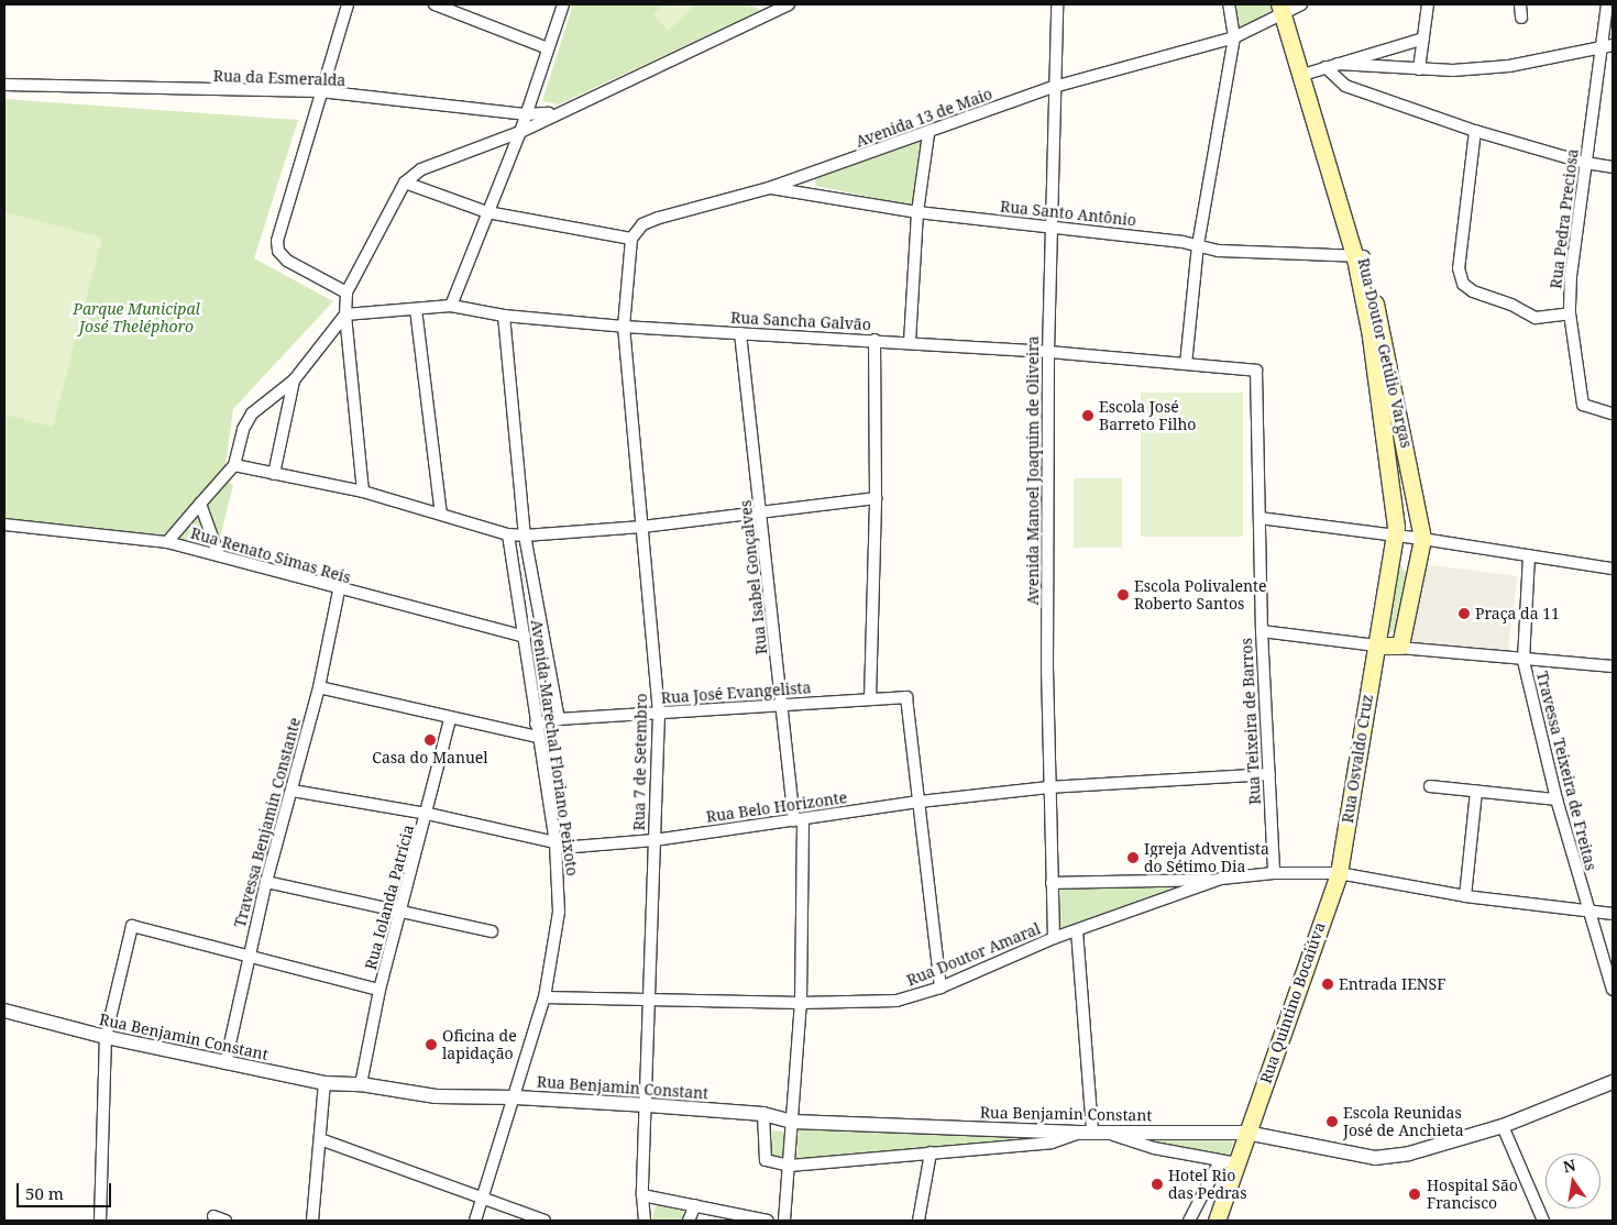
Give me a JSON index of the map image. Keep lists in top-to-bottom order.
{
  "streets": {
    "main road": ["Rua Doutor Getúlio Vargas", "Rua Osvaldo Cruz", "Rua Quintino Bocaiúva"],
    "street": [
      "Rua da Esmeralda",
      "Avenida 13 de Maio",
      "Rua Santo Antônio",
      "Rua Pedra Preciosa",
      "Rua Sancha Galvão",
      "Avenida Manoel Joaquim de Oliveira",
      "Rua Renato Simas Reis",
      "Rua Isabel Gonçalves",
      "Rua José Evangelista",
      "Rua Teixeira de Barros",
      "Avenida Marechal Floriano Peixoto",
      "Rua 7 de Setembro",
      "Travessa Teixeira de Freitas",
      "Rua Belo Horizonte",
      "Travessa Benjamin Constante",
      "Rua Iolanda Patrícia",
      "Rua Doutor Amaral",
      "Rua Benjamin Constant"
    ]
  },
  "crossings": [
    ["Avenida 13 de Maio", "Rua Santo Antônio"],
    ["Avenida 13 de Maio", "Rua Doutor Getúlio Vargas"],
    ["Avenida 13 de Maio", "Avenida Manoel Joaquim de Oliveira"],
    ["Avenida 13 de Maio", "Rua 7 de Setembro"],
    ["Rua Santo Antônio", "Rua Doutor Getúlio Vargas"],
    ["Rua Santo Antônio", "Avenida Manoel Joaquim de Oliveira"],
    ["Rua Sancha Galvão", "Avenida Manoel Joaquim de Oliveira"],
    ["Rua Sancha Galvão", "Rua Isabel Gonçalves"],
    ["Rua Sancha Galvão", "Rua Teixeira de Barros"],
    ["Rua Sancha Galvão", "Rua 7 de Setembro"],
    ["Rua Doutor Getúlio Vargas", "Rua Osvaldo Cruz"],
    ["Avenida Manoel Joaquim de Oliveira", "Rua Belo Horizonte"],
    ["Avenida Manoel Joaquim de Oliveira", "Rua Doutor Amaral"],
    ["Rua Renato Simas Reis", "Avenida Marechal Floriano Peixoto"],
    ["Rua Renato Simas Reis", "Travessa Benjamin Constante"],
    ["Rua Isabel Gonçalves", "Rua José Evangelista"],
    ["Rua Isabel Gonçalves", "Rua Belo Horizonte"],
    ["Rua Isabel Gonçalves", "Rua Doutor Amaral"],
    ["Rua Isabel Gonçalves", "Rua Benjamin Constant"],
    ["Rua José Evangelista", "Avenida Marechal Floriano Peixoto"],
    ["Rua José Evangelista", "Rua 7 de Setembro"],
    ["Rua José Evangelista", "Rua Belo Horizonte"],
    ["Rua Teixeira de Barros", "Rua Belo Horizonte"],
    ["Rua Teixeira de Barros", "Rua Doutor Amaral"],
    ["Avenida Marechal Floriano Peixoto", "Rua Belo Horizonte"],
    ["Avenida Marechal Floriano Peixoto", "Rua Doutor Amaral"],
    ["Avenida Marechal Floriano Peixoto", "Rua Benjamin Constant"],
    ["Rua Osvaldo Cruz", "Rua Doutor Amaral"],
    ["Rua Osvaldo Cruz", "Rua Quintino Bocaiúva"],
    ["Rua 7 de Setembro", "Rua Belo Horizonte"],
    ["Rua 7 de Setembro", "Rua Doutor Amaral"],
    ["Rua 7 de Setembro", "Rua Benjamin Constant"],
    ["Travessa Teixeira de Freitas", "Rua Doutor Amaral"],
    ["Rua Belo Horizonte", "Travessa Benjamin Constante"],
    ["Rua Belo Horizonte", "Rua Iolanda Patrícia"],
    ["Travessa Benjamin Constante", "Rua Benjamin Constant"],
    ["Rua Iolanda Patrícia", "Rua Benjamin Constant"],
    ["Rua Doutor Amaral", "Rua Quintino Bocaiúva"],
    ["Rua Quintino Bocaiúva", "Rua Benjamin Constant"]
  ],
  "parks": ["Parque Municipal José Theléphoro"],
  "places": [
    "Escola José Barreto Filho",
    "Escola Polivalente Roberto Santos",
    "Praça da 11",
    "Casa do Manuel",
    "Igreja Adventista do Sétimo Dia",
    "Entrada IENSF",
    "Oficina de lapidação",
    "Escola Reunidas José de Anchieta",
    "Hotel Rio das Pedras",
    "Hospital São Francisco"
  ],
  "scale_bar": "50 m",
  "north": "top"
}
